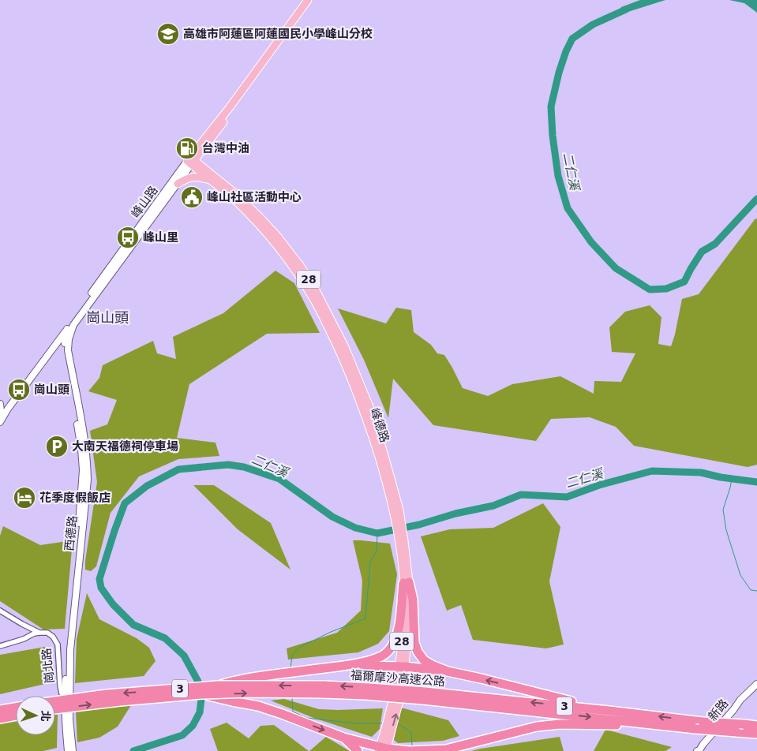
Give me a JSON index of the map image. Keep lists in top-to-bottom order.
{
  "streets": {
    "highway": ["福爾摩沙高速公路", "3"],
    "main road": ["峰山路", "28", "峰德路"],
    "street": ["西德路", "崗北路", "新路"]
  },
  "crossings": [
    ["峰山路", "峰德路"],
    ["峰山路", "西德路"],
    ["西德路", "崗北路"]
  ],
  "districts": ["崗山頭"],
  "water": ["二仁溪"],
  "places": {
    "school or university": ["高雄市阿蓮區阿蓮國民小學峰山分校"],
    "fuel station": ["台灣中油"],
    "public building": ["峰山社區活動中心"],
    "bus stop": ["峰山里", "崗山頭"],
    "parking": ["大南天福德祠停車場"],
    "hotel": ["花季度假飯店"]
  },
  "north": "right"
}
